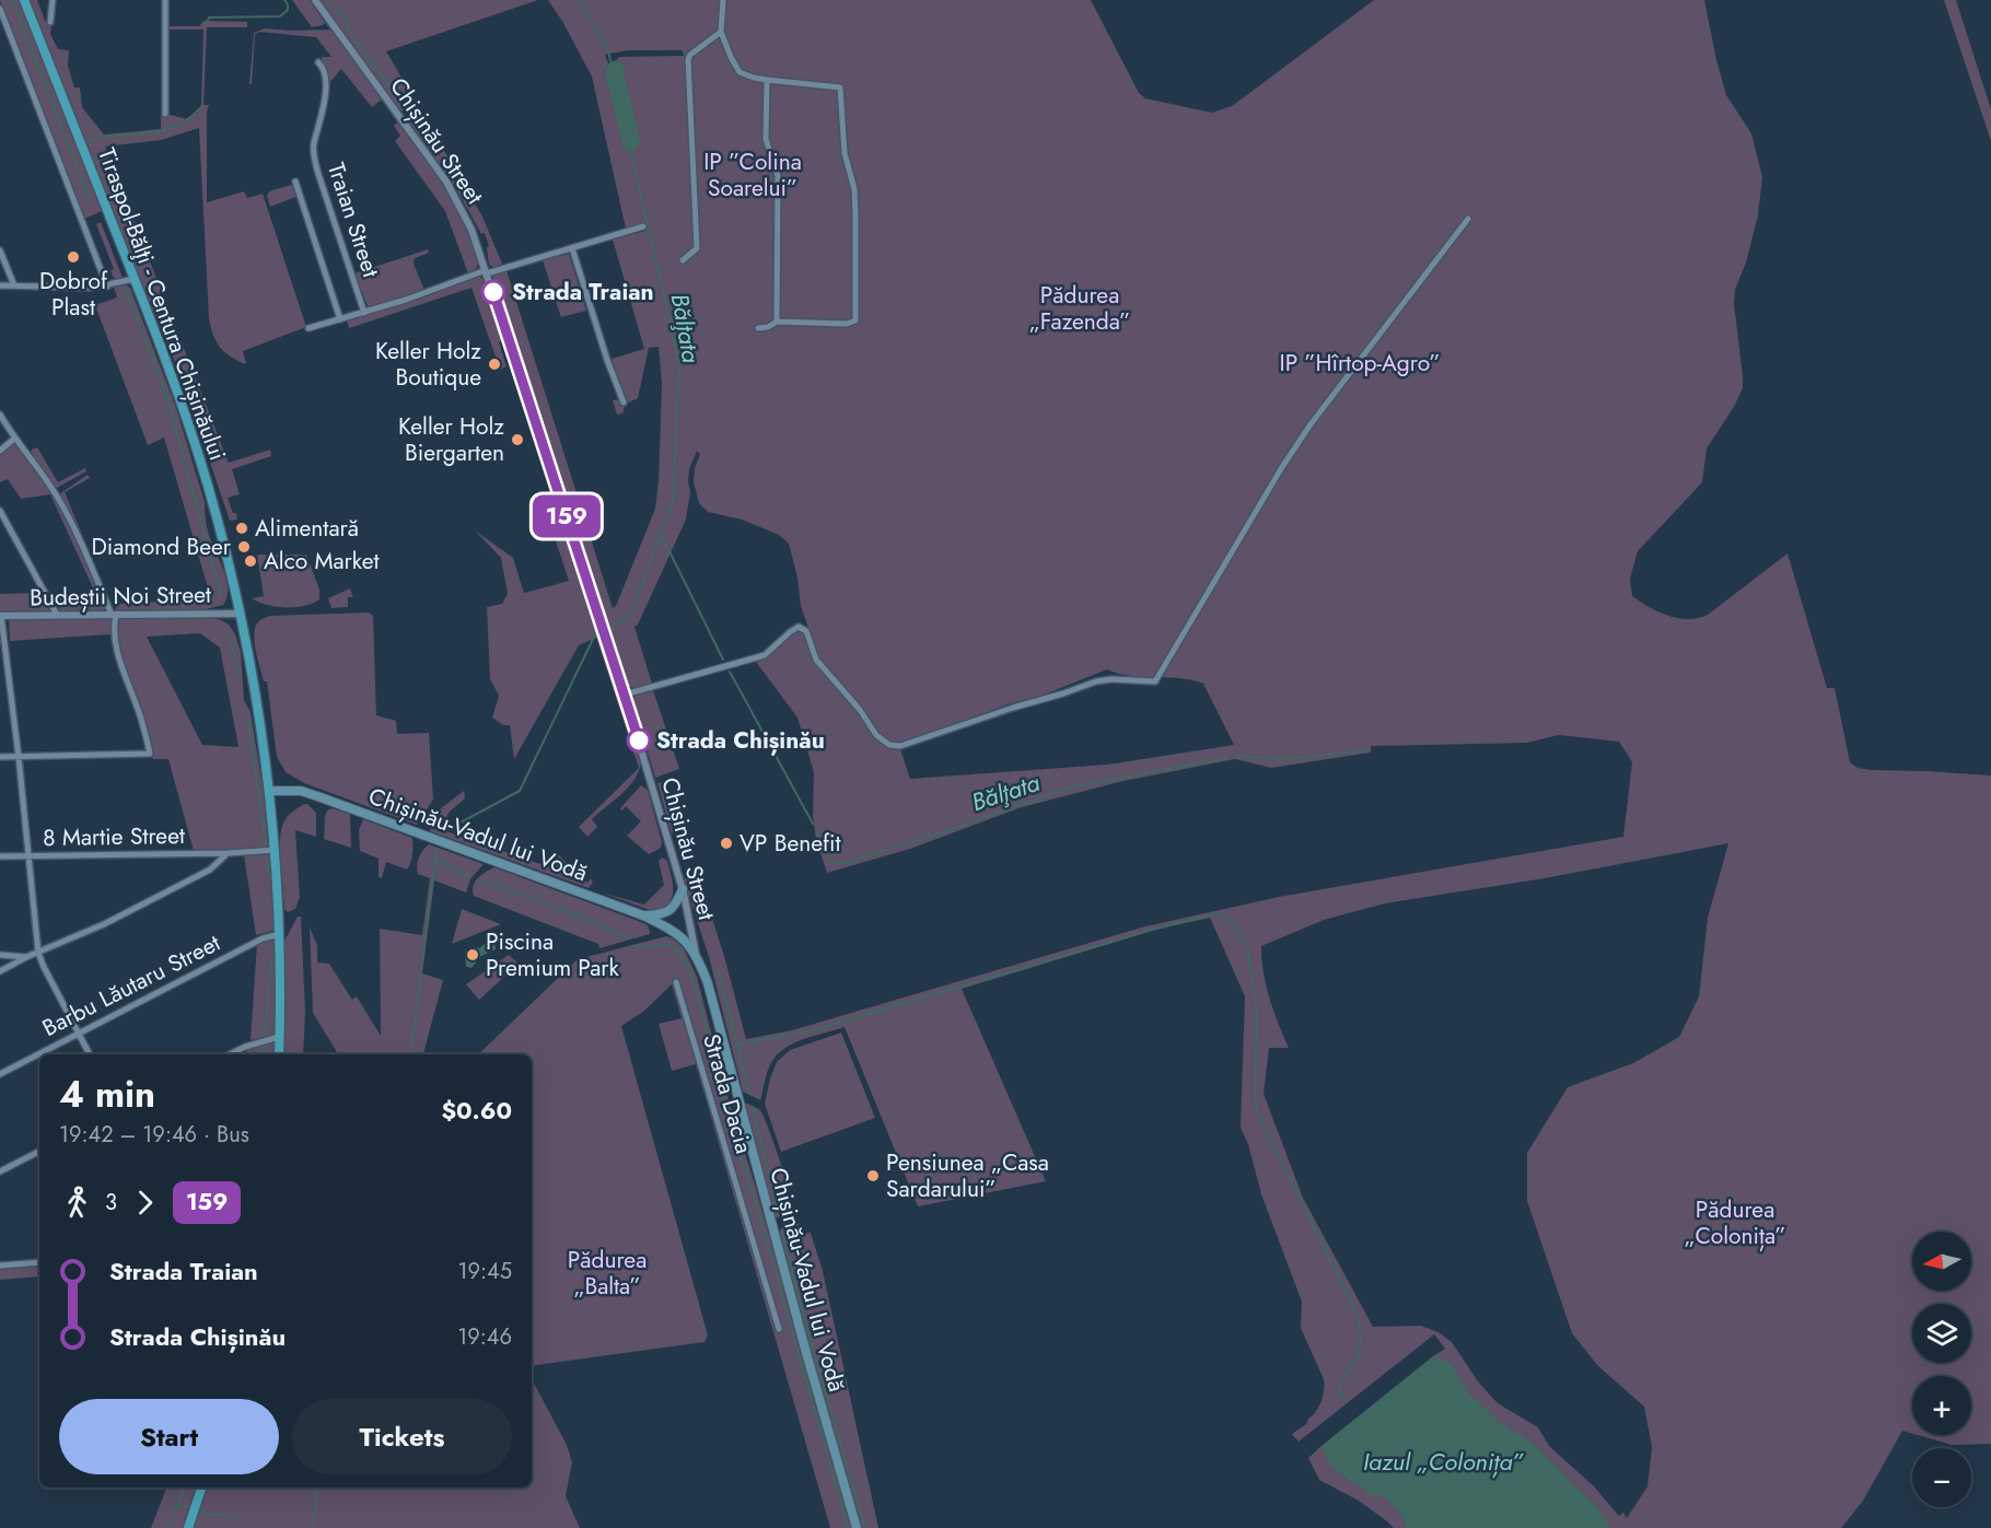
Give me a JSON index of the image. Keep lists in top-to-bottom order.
{
  "streets": {
    "highway": ["Tiraspol-Bălţi - Centura Chișinăului"],
    "main road": ["Chișinău-Vadul lui Vodă"],
    "street": [
      "Chișinău Street",
      "Traian Street",
      "Budeștii Noi Street",
      "8 Martie Street",
      "Barbu Lăutaru Street",
      "Strada Dacia"
    ]
  },
  "crossings": [
    ["Chișinău Street", "Traian Street"],
    ["Chișinău Street", "Chișinău-Vadul lui Vodă"],
    ["Tiraspol-Bălţi - Centura Chișinăului", "Budeștii Noi Street"],
    ["Tiraspol-Bălţi - Centura Chișinăului", "Chișinău-Vadul lui Vodă"],
    ["Tiraspol-Bălţi - Centura Chișinăului", "8 Martie Street"],
    ["Tiraspol-Bălţi - Centura Chișinăului", "Barbu Lăutaru Street"]
  ],
  "water": ["Bălţata", "Iazul „Colonița”"],
  "parks": [
    "IP ”Colina Soarelui”",
    "Pădurea „Fazenda”",
    "IP ”Hîrtop-Agro”",
    "Pădurea „Colonița”",
    "Pădurea „Balta”"
  ],
  "places": [
    "Dobrof Plast",
    "Strada Traian",
    "Keller Holz Boutique",
    "Keller Holz Biergarten",
    "Alimentară",
    "Diamond Beer",
    "Alco Market",
    "Strada Chișinău",
    "VP Benefit",
    "Piscina Premium Park",
    "Pensiunea „Casa Sardarului”"
  ],
  "lines": ["bus line 159"],
  "north": "left",
  "page": {
    "on_map": "159",
    "heading": ["4 min", "19:42 – 19:46 · Bus", "$0.60"],
    "legs": ["3", "159"],
    "map_buttons": ["+", "−"],
    "list": [
      {
        "name": "Strada Traian",
        "value": "19:45"
      },
      {
        "name": "Strada Chișinău",
        "value": "19:46"
      }
    ],
    "buttons": ["Start", "Tickets"]
  }
}
